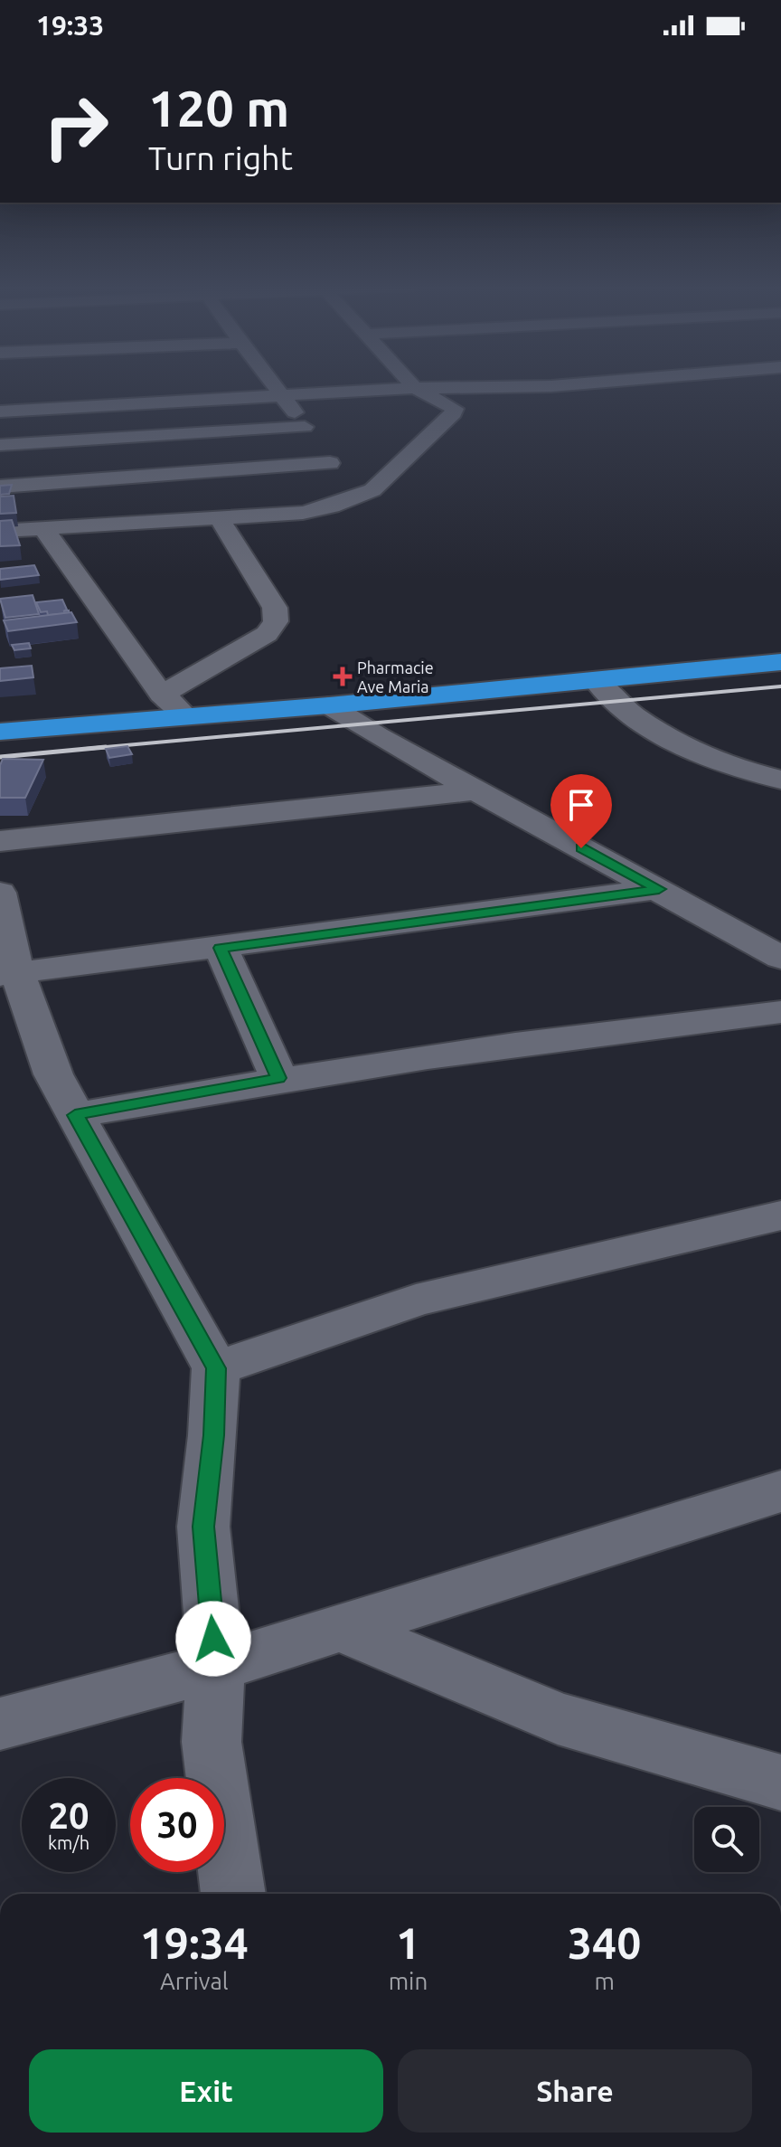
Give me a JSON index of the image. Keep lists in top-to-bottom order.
{
  "places": {
    "health": ["Pharmacie Ave Maria"]
  },
  "page": {
    "status": "19:33",
    "turn": ["120 m", "Turn right"],
    "speed": "20 km/h",
    "limit": "30",
    "eta": [
      "19:34",
      "Arrival",
      "1",
      "min",
      "340",
      "m"
    ],
    "buttons": ["Exit", "Share"]
  }
}
